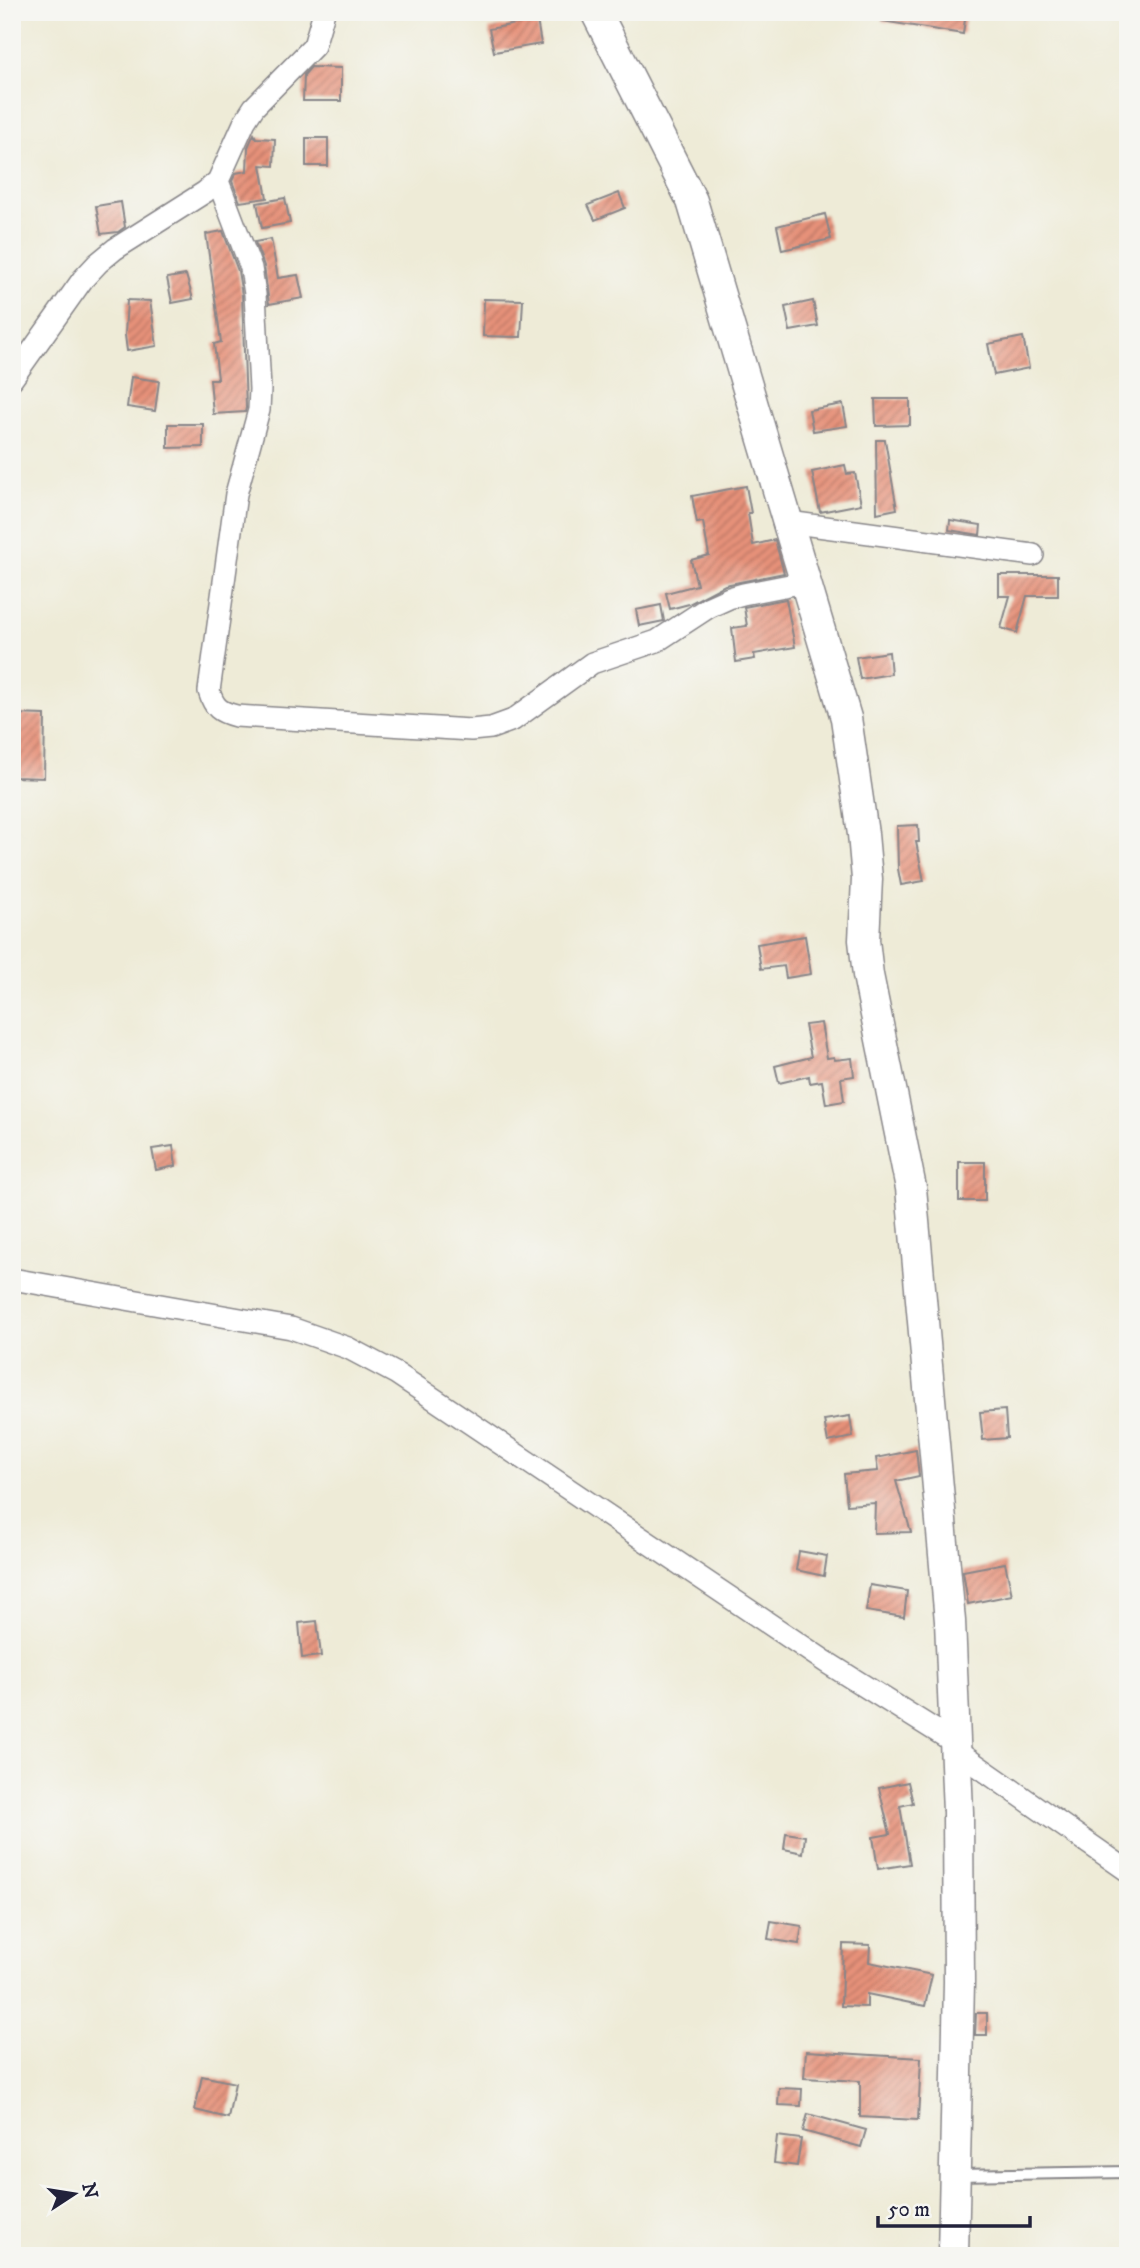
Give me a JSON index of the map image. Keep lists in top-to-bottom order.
{
  "scale_bar": "50 m",
  "north": "right"
}
